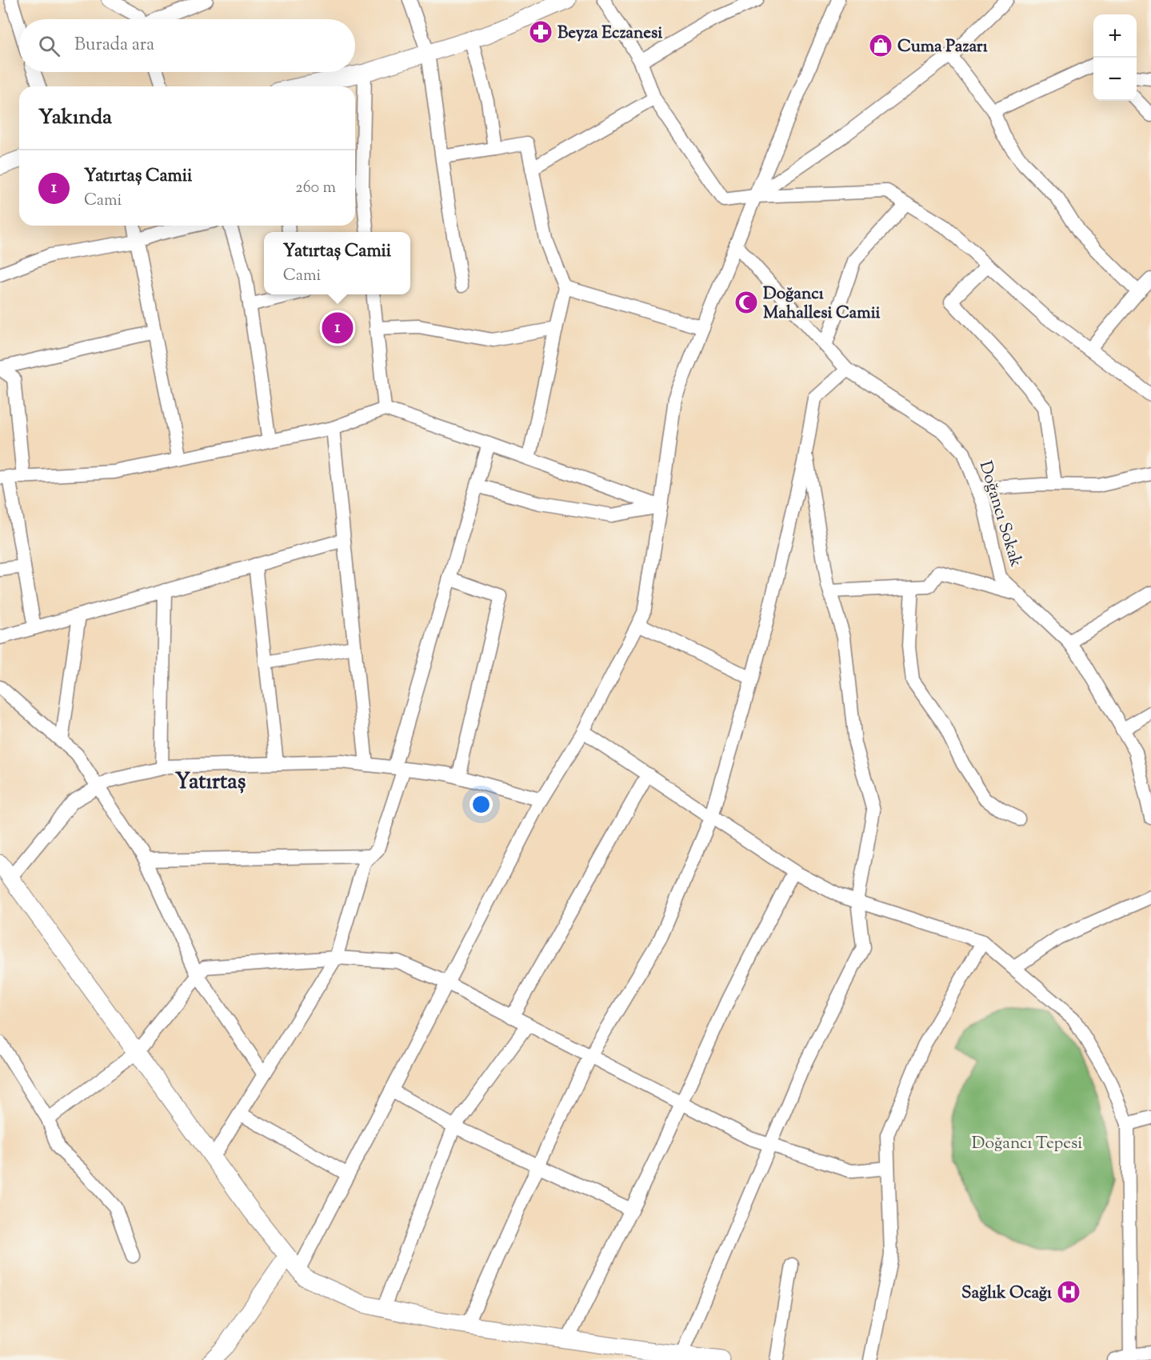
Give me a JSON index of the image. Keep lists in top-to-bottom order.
{
  "streets": {
    "street": ["Doğancı Sokak"]
  },
  "districts": ["Yatırtaş"],
  "parks": ["Doğancı Tepesi"],
  "places": {
    "pharmacy": ["Beyza Eczanesi"],
    "shop": ["Cuma Pazarı"],
    "mosque": ["Doğancı Mahallesi Camii"],
    "hospital": ["Sağlık Ocağı"]
  },
  "page": {
    "map_buttons": ["+", "−"],
    "search": "Burada ara",
    "heading": "Yakında",
    "list": [
      {
        "mark": "1",
        "name": "Yatırtaş Camii",
        "note": "Cami",
        "value": "260 m"
      }
    ],
    "popup": ["Yatırtaş Camii", "Cami"],
    "pins": "1"
  }
}
